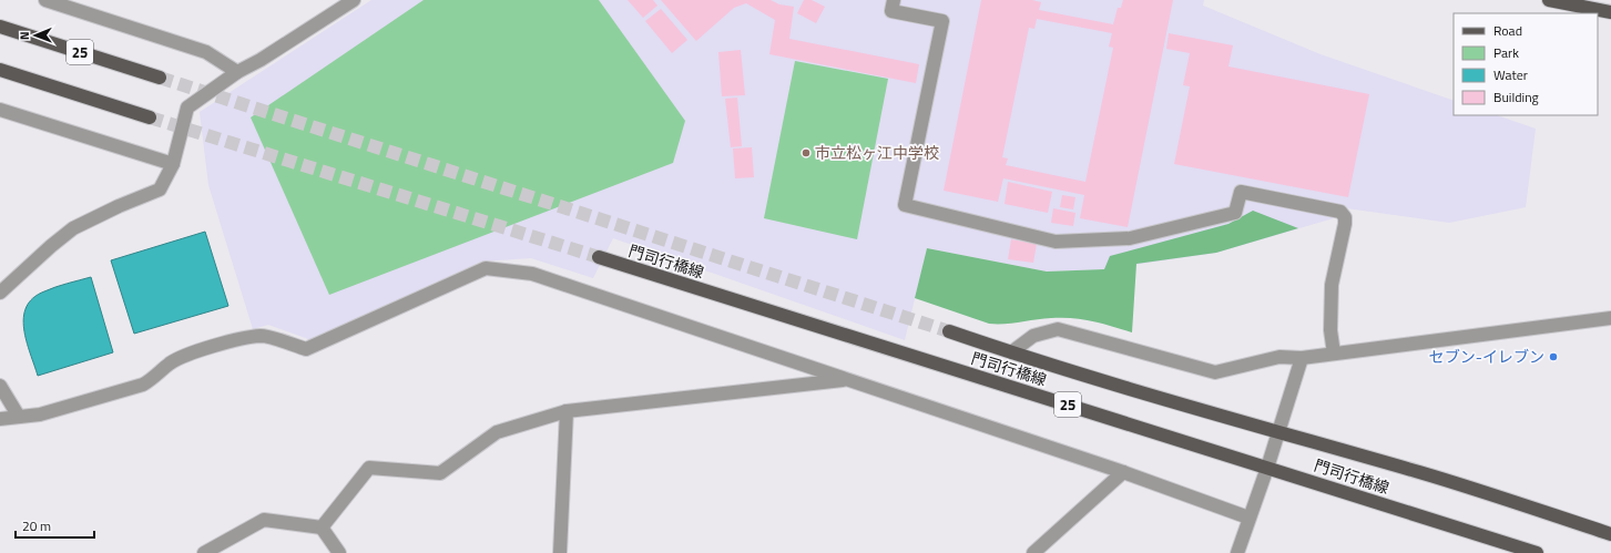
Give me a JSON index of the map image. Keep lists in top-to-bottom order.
{
  "streets": {
    "main road": ["25", "門司行橋線"]
  },
  "places": ["市立松ヶ江中学校", "セブン-イレブン"],
  "legend": [
    "Road",
    "Park",
    "Water",
    "Building"
  ],
  "scale_bar": "20 m",
  "north": "left"
}
